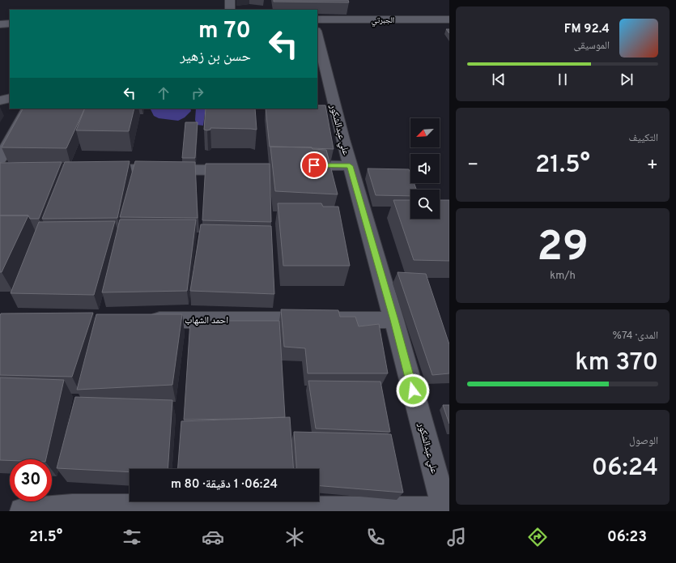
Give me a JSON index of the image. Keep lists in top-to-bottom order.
{
  "streets": {
    "street": ["الجبرتي", "علي عبدالشكور", "احمد الشهاب"]
  },
  "crossings": [
    ["علي عبدالشكور", "احمد الشهاب"]
  ],
  "north": "bottom left",
  "page": {
    "turn": ["70 m", "حسن بن زهير"],
    "song": ["92.4 FM", "الموسيقى"],
    "tile": [
      "التكييف",
      ["29", "km/h"],
      ["المدى · 74%", "370 km"],
      ["الوصول", "06:24"]
    ],
    "heat": ["−", "21.5°", "+"],
    "limit": "30",
    "trip": "06:24 · 1 دقيقة · 80 m",
    "tabs": ["06:23", "21.5°"]
  }
}
